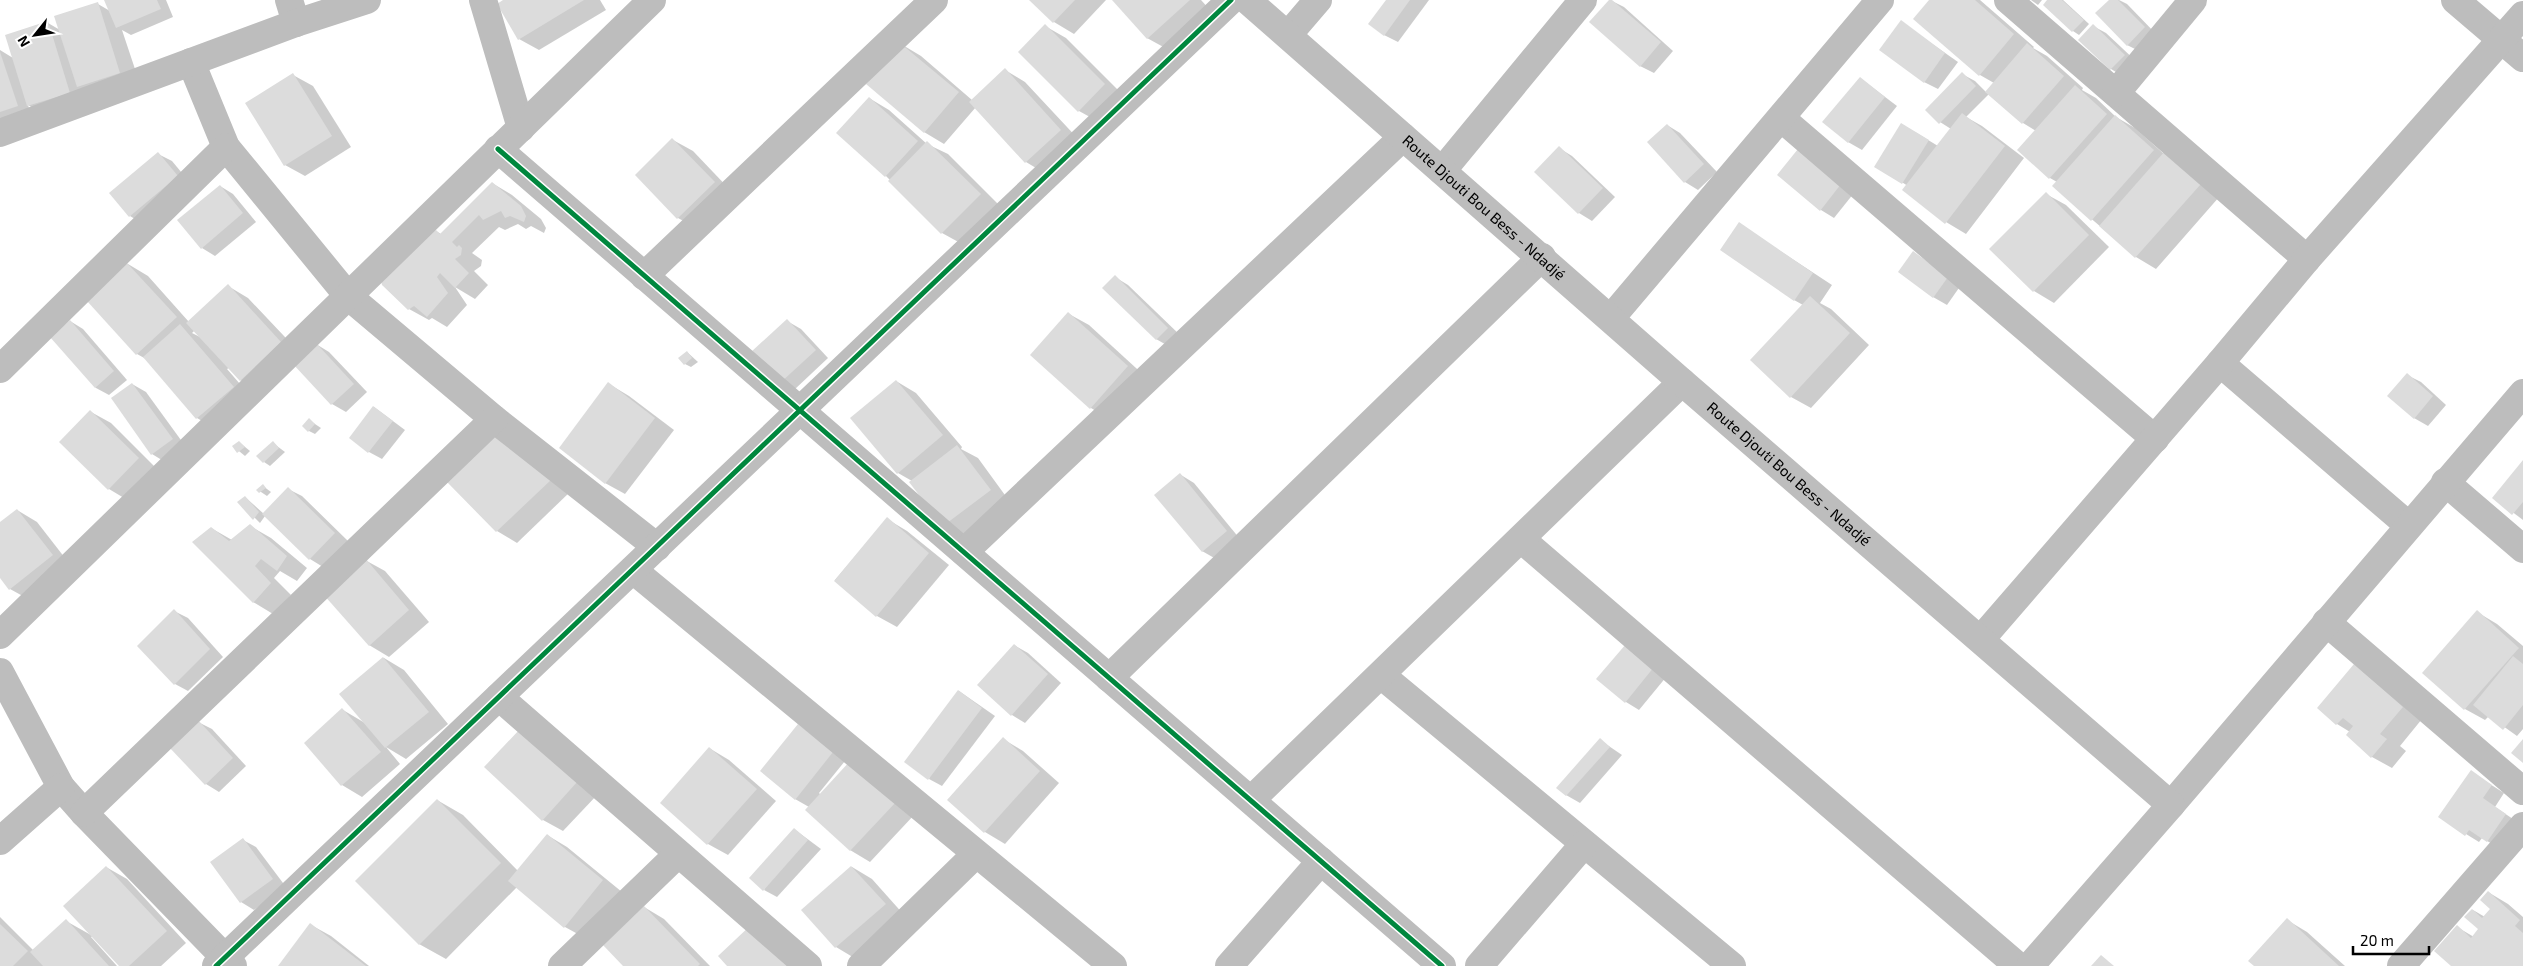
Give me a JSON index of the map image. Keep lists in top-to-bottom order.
{
  "streets": {
    "street": ["Route Djouti Bou Bess - Ndadjé"]
  },
  "scale_bar": "20 m",
  "north": "bottom left"
}
